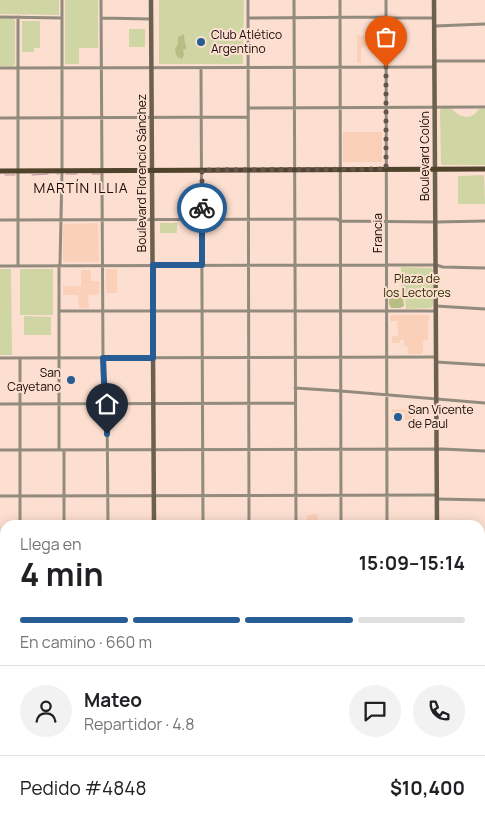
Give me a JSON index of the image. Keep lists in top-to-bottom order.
{
  "streets": {
    "main road": ["Boulevard Colón", "Boulevard Florencio Sánchez"],
    "street": ["Francia"]
  },
  "districts": ["MARTÍN ILLIA"],
  "parks": ["Plaza de los Lectores"],
  "places": ["Club Atlético Argentino", "San Cayetano", "San Vicente de Paul"],
  "page": {
    "heading": ["4 min", "Llega en", "15:09–15:14"],
    "panel": [
      "Mateo",
      "Repartidor · 4.8",
      "Pedido #4848",
      "$10,400"
    ],
    "bar": "En camino · 660 m"
  }
}
